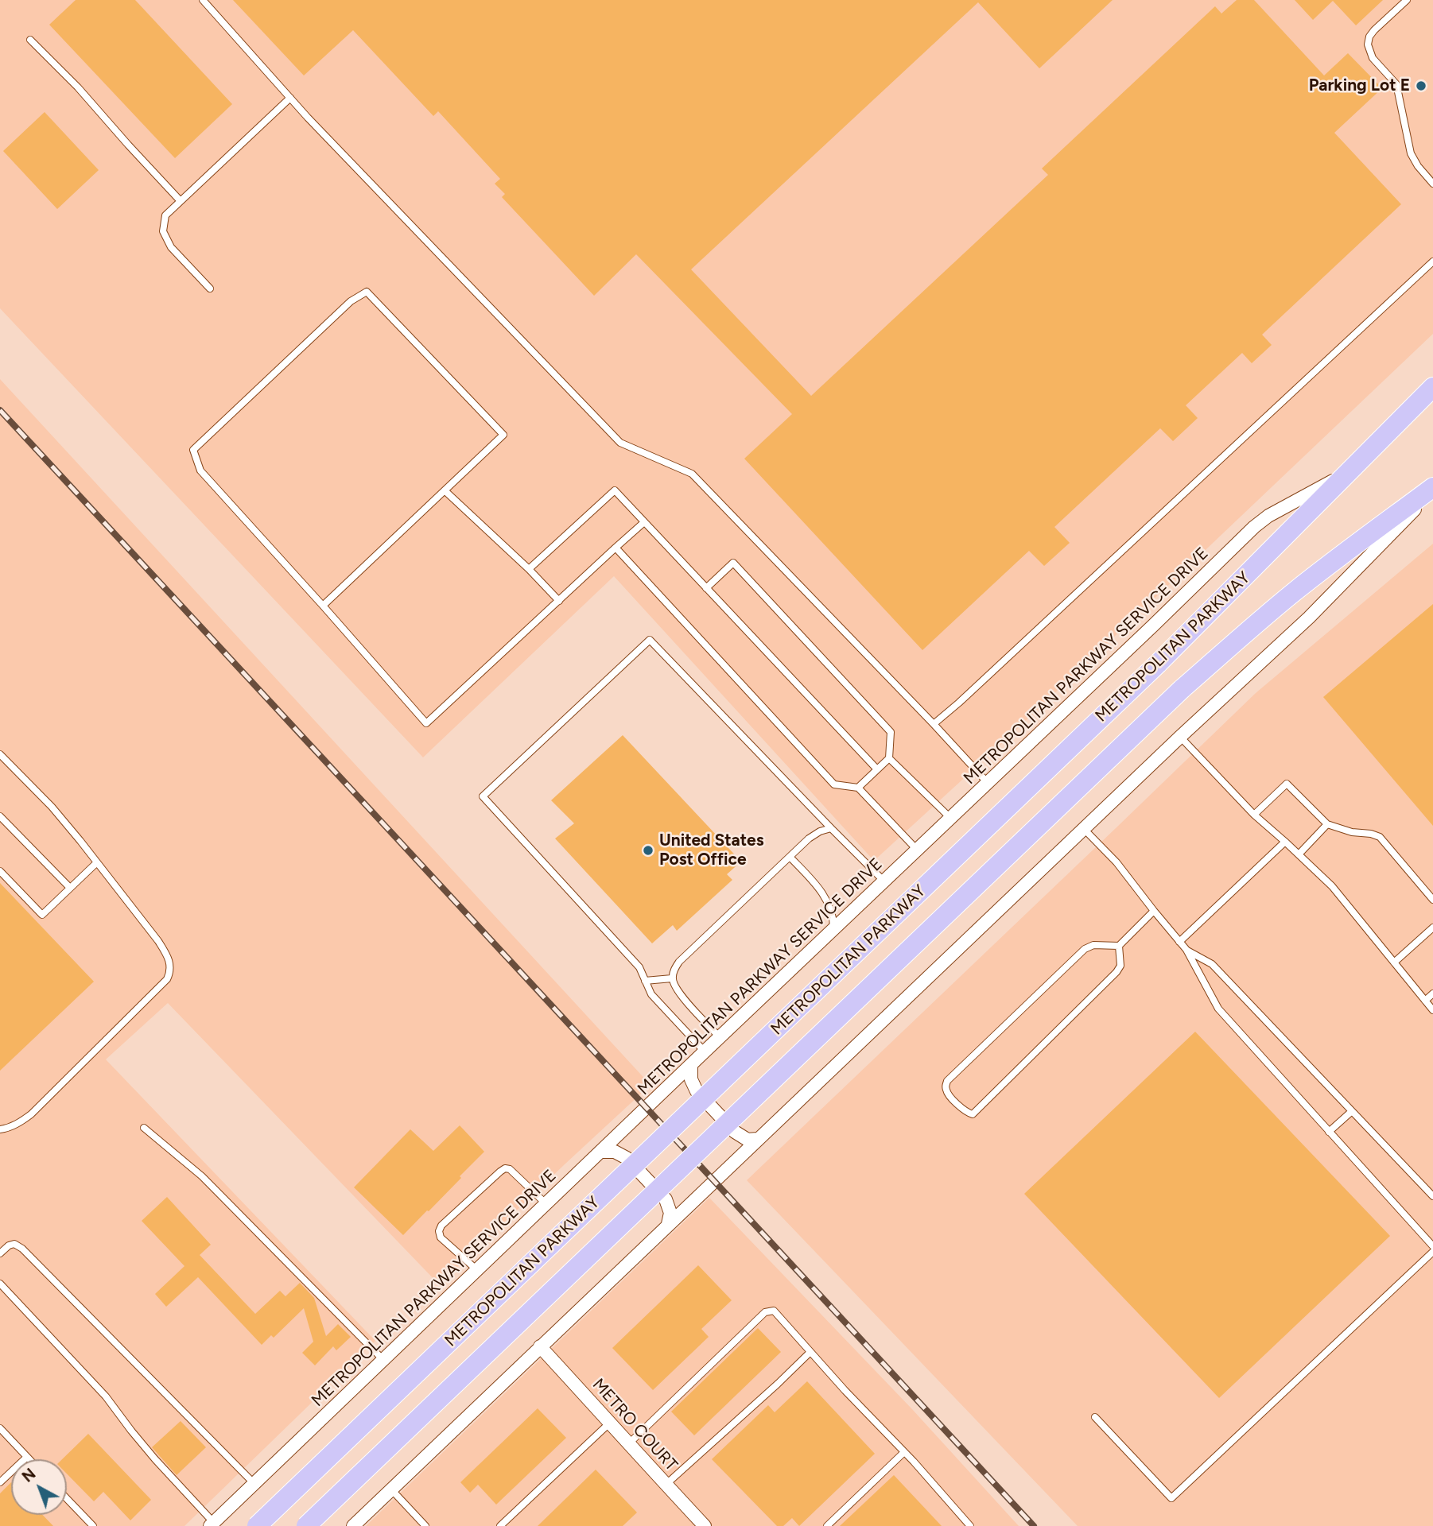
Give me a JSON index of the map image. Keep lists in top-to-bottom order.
{
  "streets": {
    "main road": ["METROPOLITAN PARKWAY"],
    "street": ["METROPOLITAN PARKWAY SERVICE DRIVE", "METRO COURT"]
  },
  "crossings": [
    ["METROPOLITAN PARKWAY", "METROPOLITAN PARKWAY SERVICE DRIVE"]
  ],
  "places": ["Parking Lot E", "United States Post Office"],
  "north": "top left"
}
